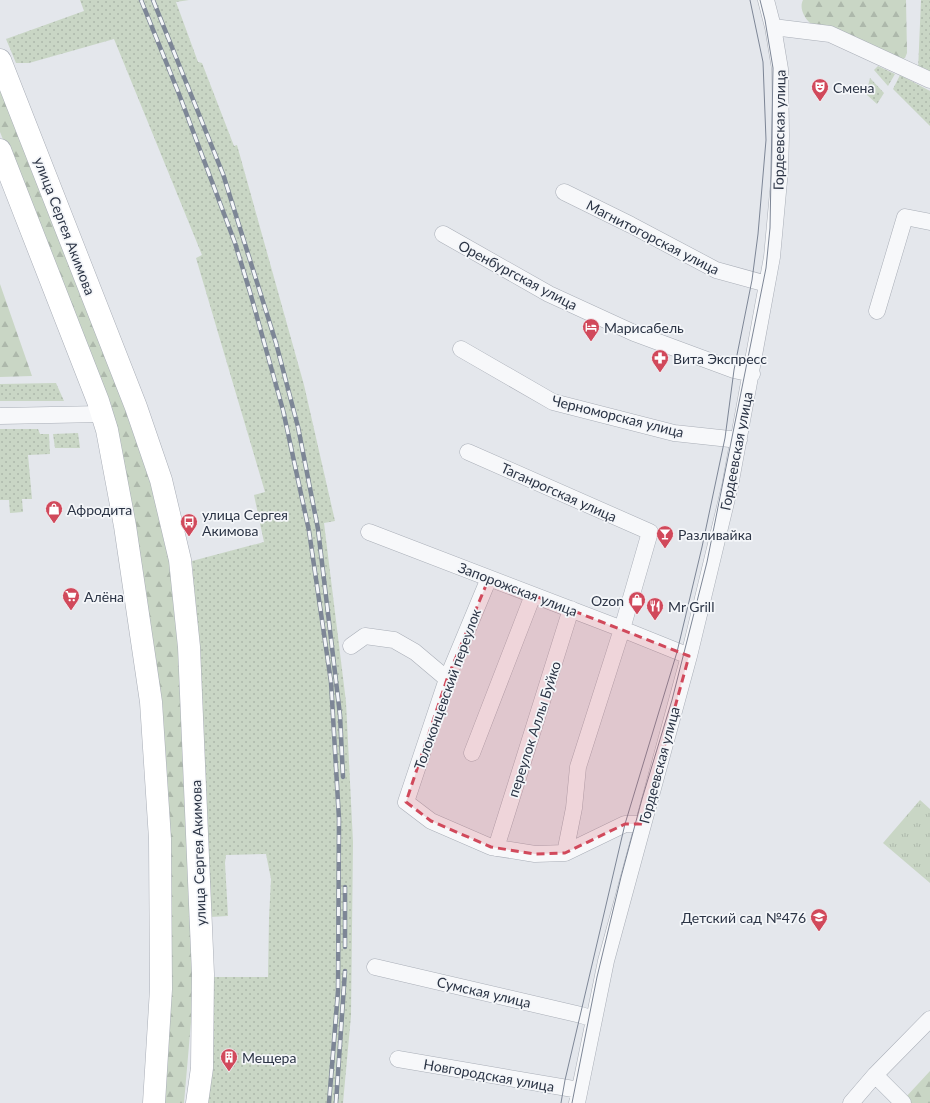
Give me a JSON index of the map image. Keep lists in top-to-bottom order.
{
  "streets": {
    "main road": ["улица Сергея Акимова"],
    "street": [
      "Гордеевская улица",
      "Магнитогорская улица",
      "Оренбургская улица",
      "Черноморская улица",
      "Таганрогская улица",
      "Запорожская улица",
      "Толоконцевский переулок",
      "переулок Аллы Буйко",
      "Сумская улица",
      "Новгородская улица"
    ]
  },
  "crossings": [
    ["Гордеевская улица", "Магнитогорская улица"],
    ["Гордеевская улица", "Оренбургская улица"],
    ["Гордеевская улица", "Черноморская улица"],
    ["Гордеевская улица", "Запорожская улица"],
    ["Гордеевская улица", "Сумская улица"],
    ["Гордеевская улица", "Новгородская улица"],
    ["Таганрогская улица", "Запорожская улица"],
    ["Запорожская улица", "Толоконцевский переулок"],
    ["Запорожская улица", "переулок Аллы Буйко"],
    ["Толоконцевский переулок", "переулок Аллы Буйко"]
  ],
  "places": {
    "theatre": ["Смена"],
    "hotel": ["Марисабель"],
    "pharmacy": ["Вита Экспресс"],
    "shop": ["Афродита", "Ozon"],
    "bus stop": ["улица Сергея Акимова"],
    "bar": ["Разливайка"],
    "supermarket": ["Алёна"],
    "restaurant": ["Mr Grill"],
    "school or university": ["Детский сад №476"],
    "building": ["Мещера"]
  }
}
